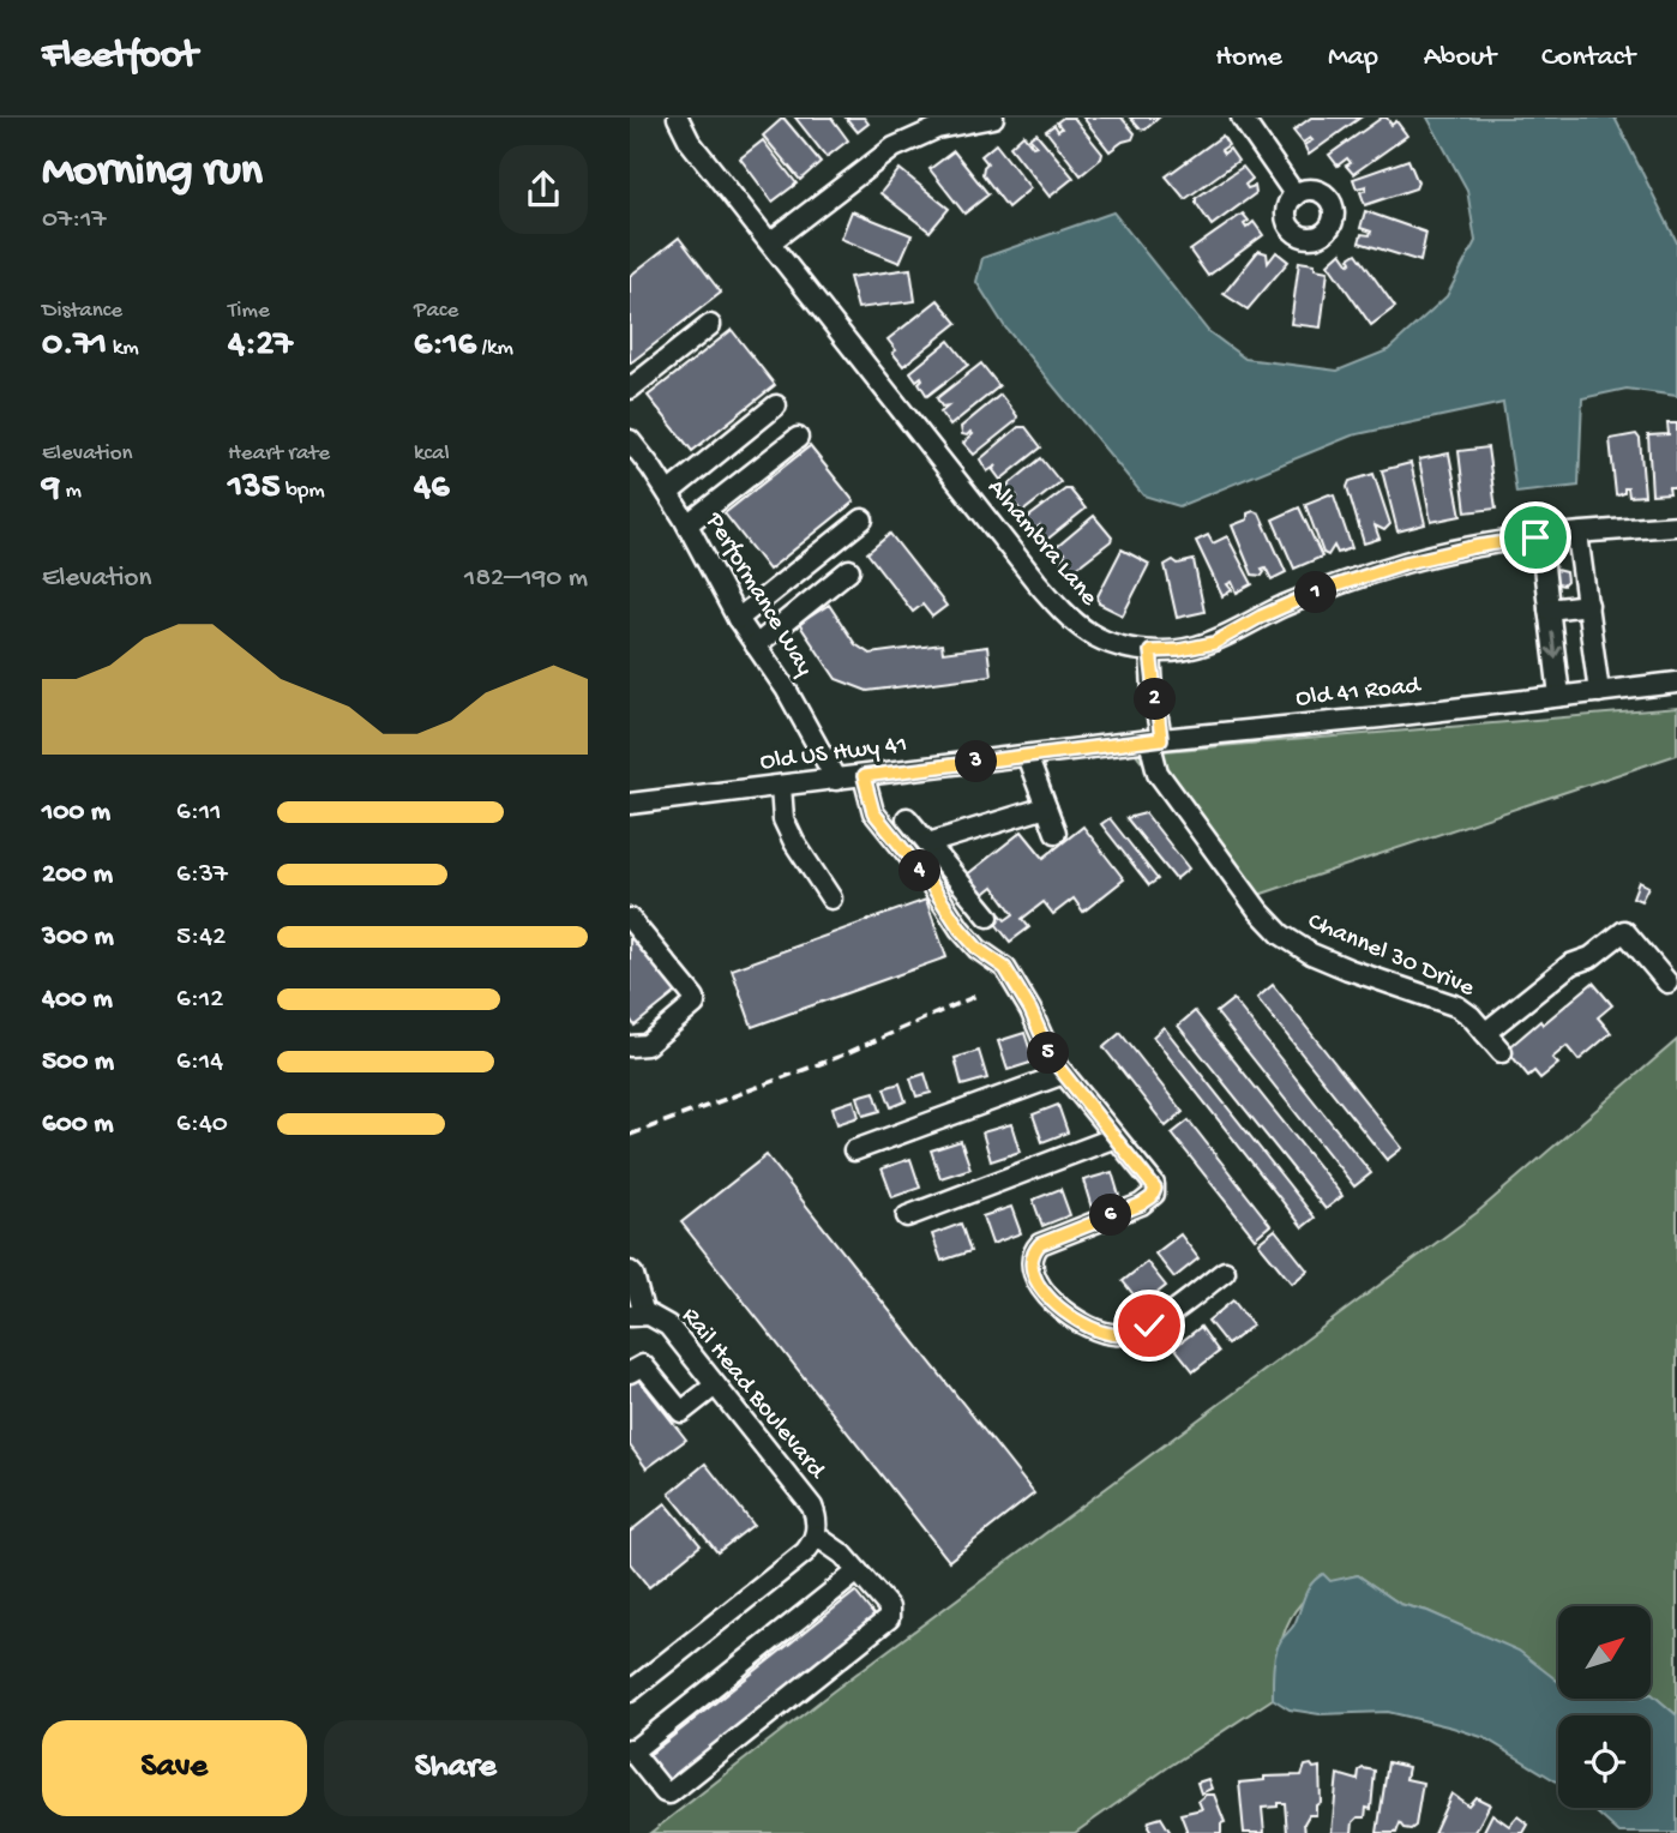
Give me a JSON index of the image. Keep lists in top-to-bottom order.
{
  "streets": {
    "street": [
      "Alhambra Lane",
      "Performance Way",
      "Old 41 Road",
      "Old US Hwy 41",
      "Channel 30 Drive",
      "Rail Head Boulevard"
    ]
  },
  "crossings": [
    ["Alhambra Lane", "Channel 30 Drive"],
    ["Performance Way", "Old US Hwy 41"],
    ["Old 41 Road", "Old US Hwy 41"],
    ["Old 41 Road", "Channel 30 Drive"]
  ],
  "north": "top right",
  "page": {
    "header": "Fleetfoot",
    "nav": [
      "Home",
      "Map",
      "About",
      "Contact"
    ],
    "heading": ["Morning run", "07:17"],
    "stats": [
      ["Distance", "0.71 km"],
      ["Time", "4:27"],
      ["Pace", "6:16 /km"],
      ["Elevation", "9 m"],
      ["Heart rate", "135 bpm"],
      ["kcal", "46"]
    ],
    "chart": ["Elevation", "182–190 m"],
    "pins": [
      "1",
      "2",
      "3",
      "4",
      "5",
      "6"
    ],
    "list": [
      {
        "name": "100 m",
        "note": "6:11"
      },
      {
        "name": "200 m",
        "note": "6:37"
      },
      {
        "name": "300 m",
        "note": "5:42"
      },
      {
        "name": "400 m",
        "note": "6:12"
      },
      {
        "name": "500 m",
        "note": "6:14"
      },
      {
        "name": "600 m",
        "note": "6:40"
      }
    ],
    "buttons": ["Save", "Share"]
  }
}
